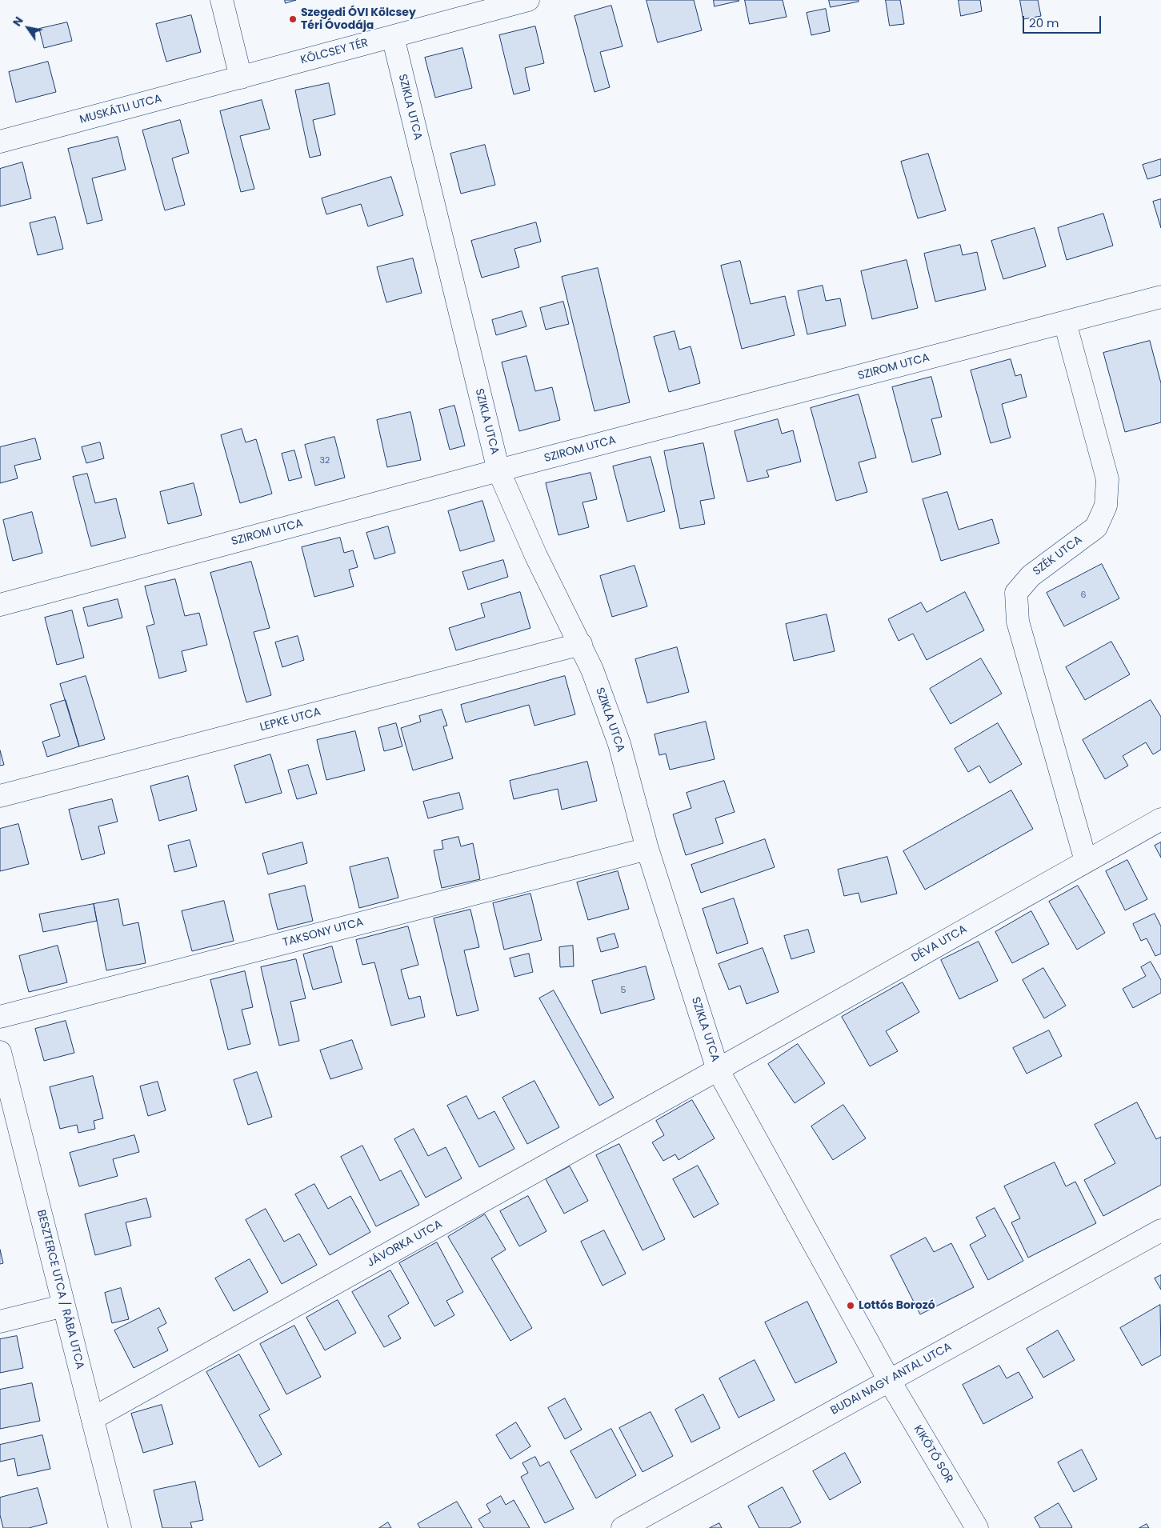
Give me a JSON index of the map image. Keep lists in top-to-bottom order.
{
  "streets": {
    "street": [
      "KÖLCSEY TÉR",
      "SZIKLA UTCA",
      "MUSKÁTLI UTCA",
      "SZIROM UTCA",
      "SZÉK UTCA",
      "LEPKE UTCA",
      "TAKSONY UTCA",
      "DÉVA UTCA",
      "JÁVORKA UTCA",
      "BESZTERCE UTCA / RÁBA UTCA",
      "BUDAI NAGY ANTAL UTCA",
      "KIKÖTŐ SOR"
    ]
  },
  "crossings": [
    ["KÖLCSEY TÉR", "SZIKLA UTCA"],
    ["KÖLCSEY TÉR", "MUSKÁTLI UTCA"],
    ["SZIKLA UTCA", "SZIROM UTCA"],
    ["SZIKLA UTCA", "LEPKE UTCA"],
    ["SZIKLA UTCA", "TAKSONY UTCA"],
    ["SZIKLA UTCA", "DÉVA UTCA"],
    ["SZIKLA UTCA", "JÁVORKA UTCA"],
    ["SZIKLA UTCA", "BUDAI NAGY ANTAL UTCA"],
    ["SZIKLA UTCA", "KIKÖTŐ SOR"],
    ["SZIROM UTCA", "SZÉK UTCA"],
    ["SZÉK UTCA", "DÉVA UTCA"],
    ["DÉVA UTCA", "JÁVORKA UTCA"],
    ["JÁVORKA UTCA", "BESZTERCE UTCA / RÁBA UTCA"],
    ["BUDAI NAGY ANTAL UTCA", "KIKÖTŐ SOR"]
  ],
  "places": ["Szegedi ÓVI Kölcsey Téri Óvodája", "Lottós Borozó"],
  "house_numbers": ["32", "6", "5"],
  "scale_bar": "20 m",
  "north": "top left"
}
